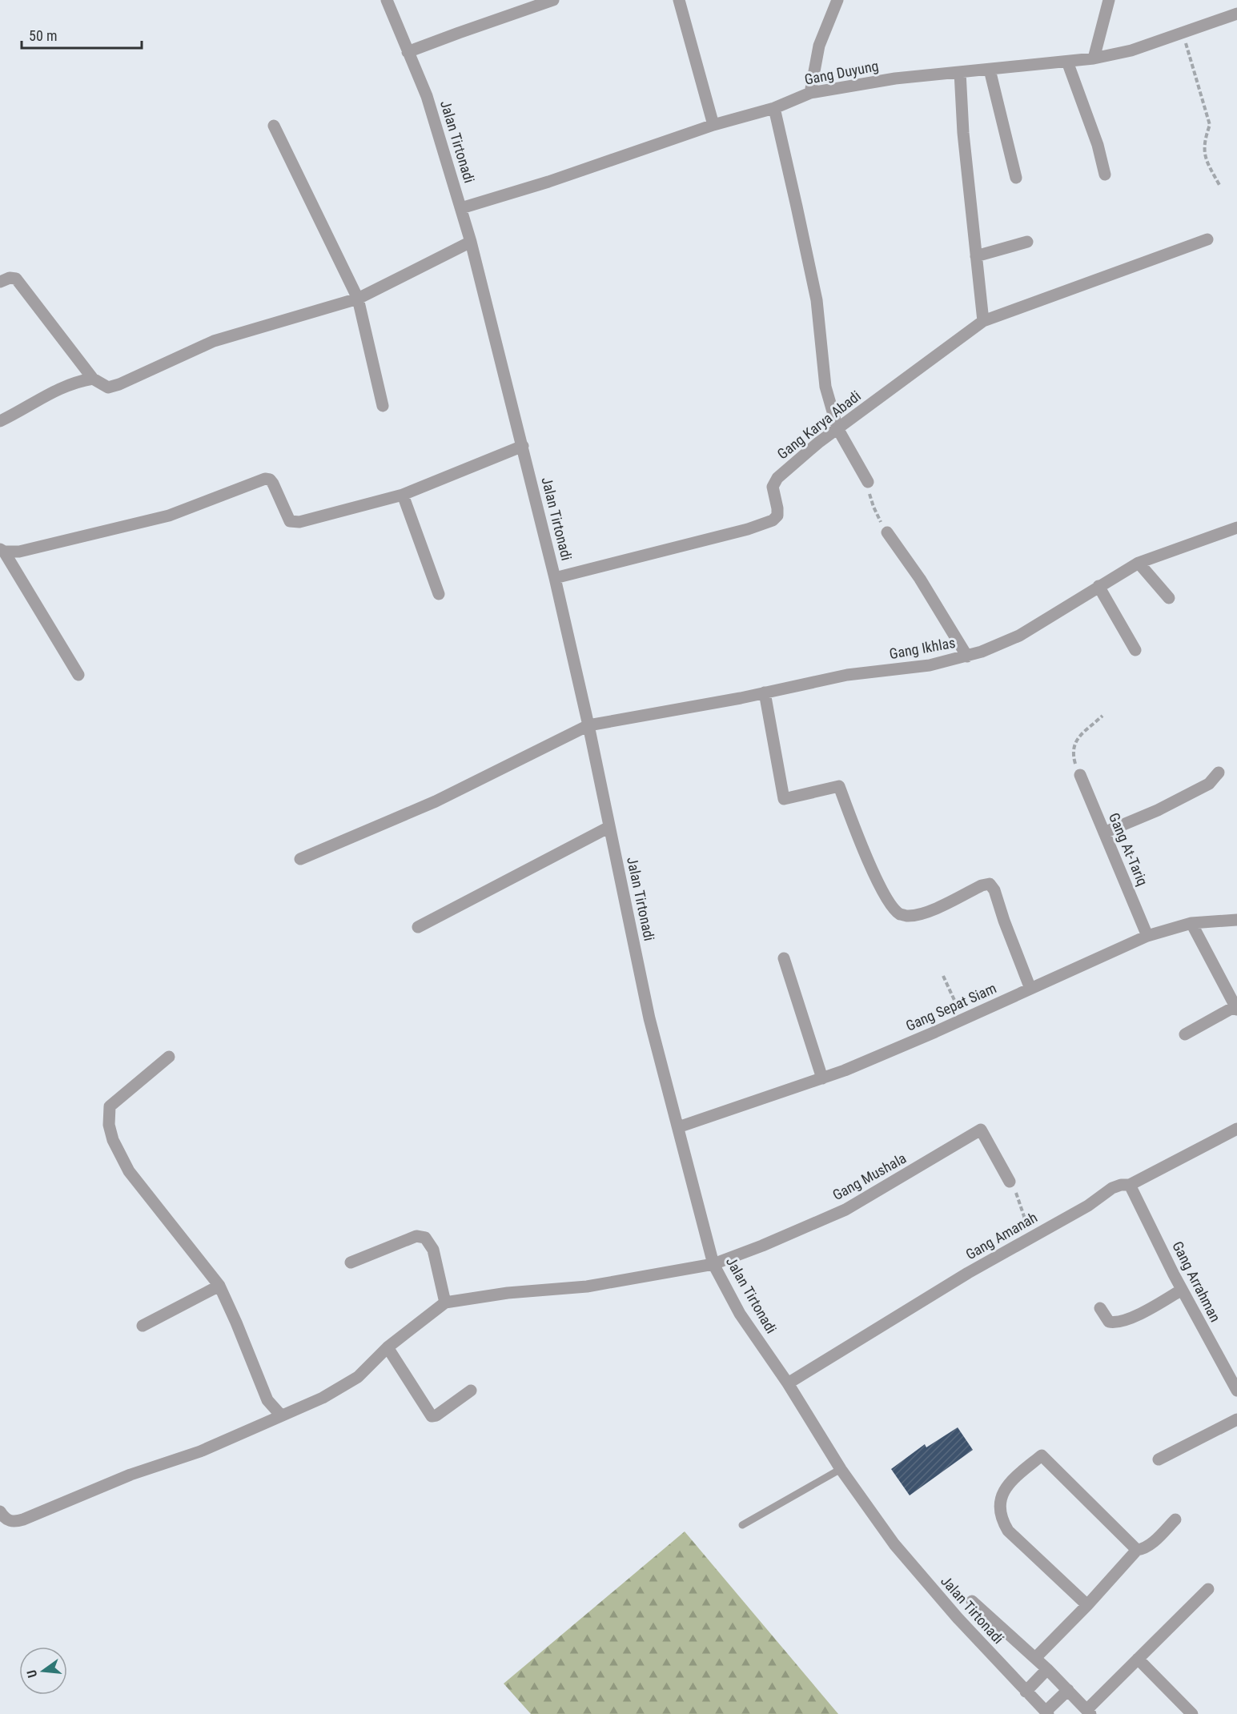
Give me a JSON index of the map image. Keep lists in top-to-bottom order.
{
  "streets": {
    "street": [
      "Gang Duyung",
      "Jalan Tirtonadi",
      "Gang Karya Abadi",
      "Gang Ikhlas",
      "Gang At-Tariq",
      "Gang Sepat Siam",
      "Gang Mushala",
      "Gang Amanah",
      "Gang Arrahman"
    ]
  },
  "crossings": [
    ["Gang Duyung", "Jalan Tirtonadi"],
    ["Jalan Tirtonadi", "Gang Karya Abadi"],
    ["Jalan Tirtonadi", "Gang Ikhlas"],
    ["Jalan Tirtonadi", "Gang Sepat Siam"],
    ["Jalan Tirtonadi", "Gang Mushala"],
    ["Jalan Tirtonadi", "Gang Amanah"],
    ["Gang At-Tariq", "Gang Sepat Siam"],
    ["Gang Amanah", "Gang Arrahman"]
  ],
  "scale_bar": "50 m",
  "north": "left"
}
